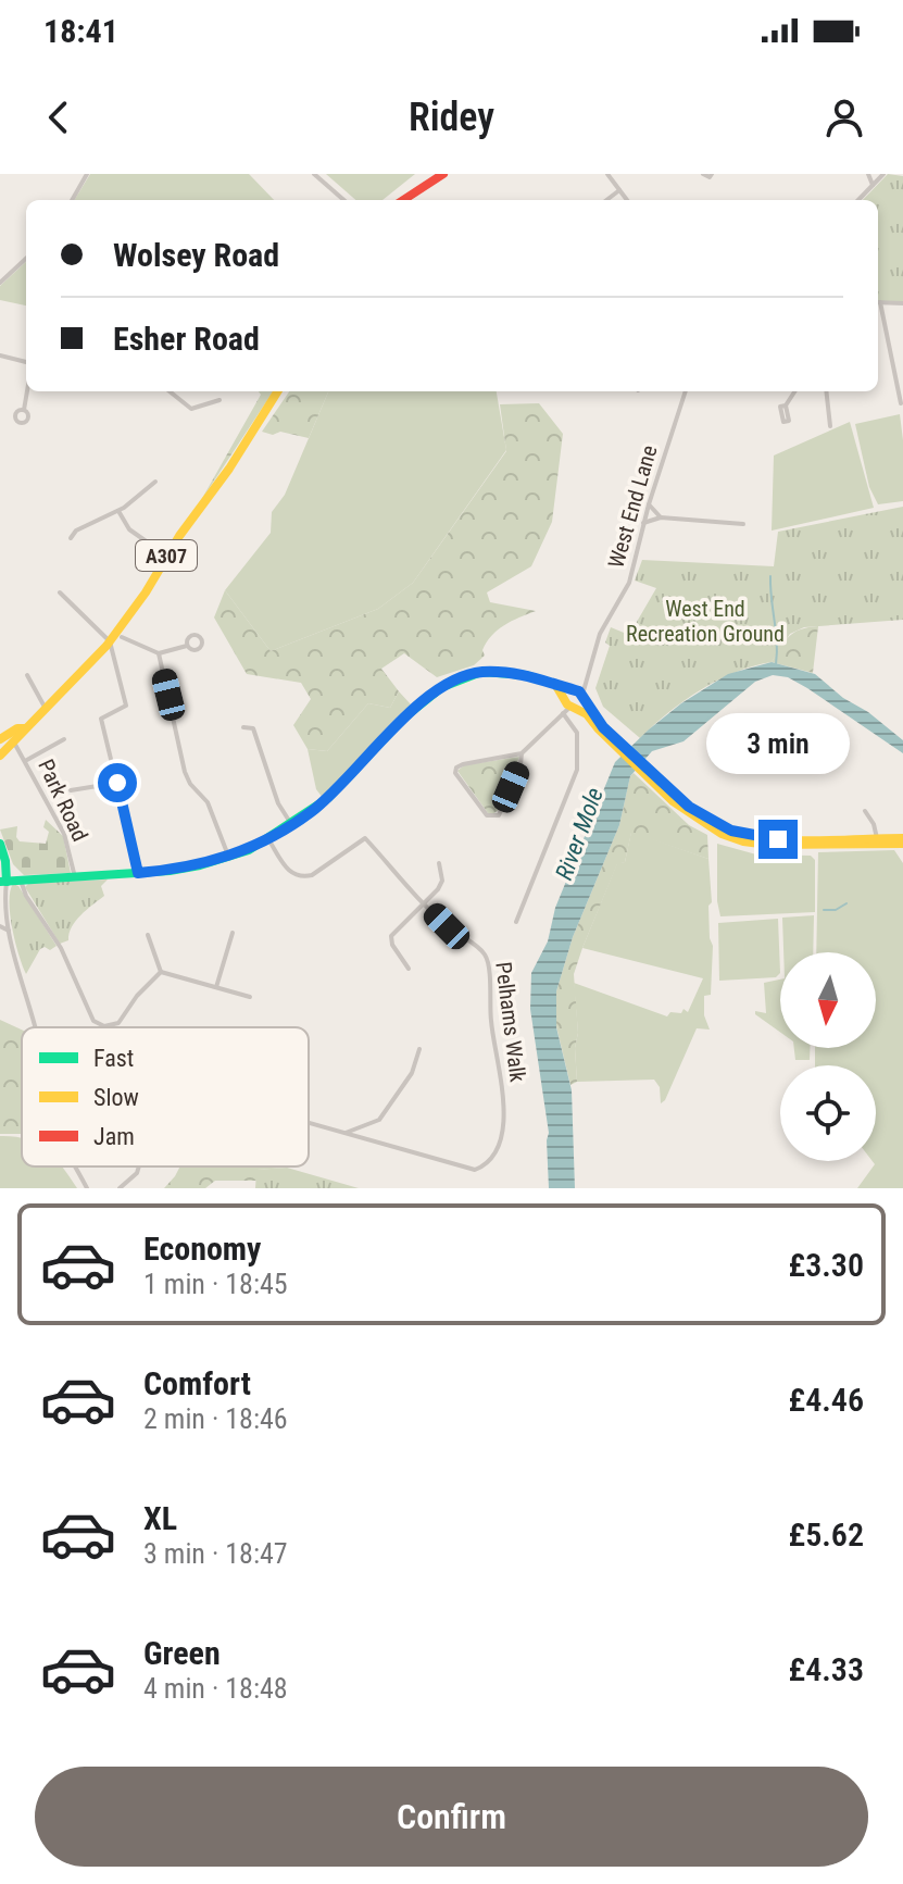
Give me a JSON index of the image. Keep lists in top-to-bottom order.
{
  "streets": {
    "main road": ["A307"],
    "street": ["West End Lane", "Park Road", "Pelhams Walk"]
  },
  "crossings": [
    ["A307", "Park Road"]
  ],
  "water": ["River Mole"],
  "parks": ["West End Recreation Ground"],
  "legend": ["Fast", "Slow", "Jam"],
  "north": "bottom",
  "page": {
    "status": "18:41",
    "header": "Ridey",
    "banner": ["Wolsey Road", "Esher Road"],
    "bubble": "3 min",
    "list": [
      {
        "name": "Economy",
        "note": "1 min · 18:45",
        "value": "£3.30"
      },
      {
        "name": "Comfort",
        "note": "2 min · 18:46",
        "value": "£4.46"
      },
      {
        "name": "XL",
        "note": "3 min · 18:47",
        "value": "£5.62"
      },
      {
        "name": "Green",
        "note": "4 min · 18:48",
        "value": "£4.33"
      }
    ],
    "buttons": "Confirm"
  }
}
